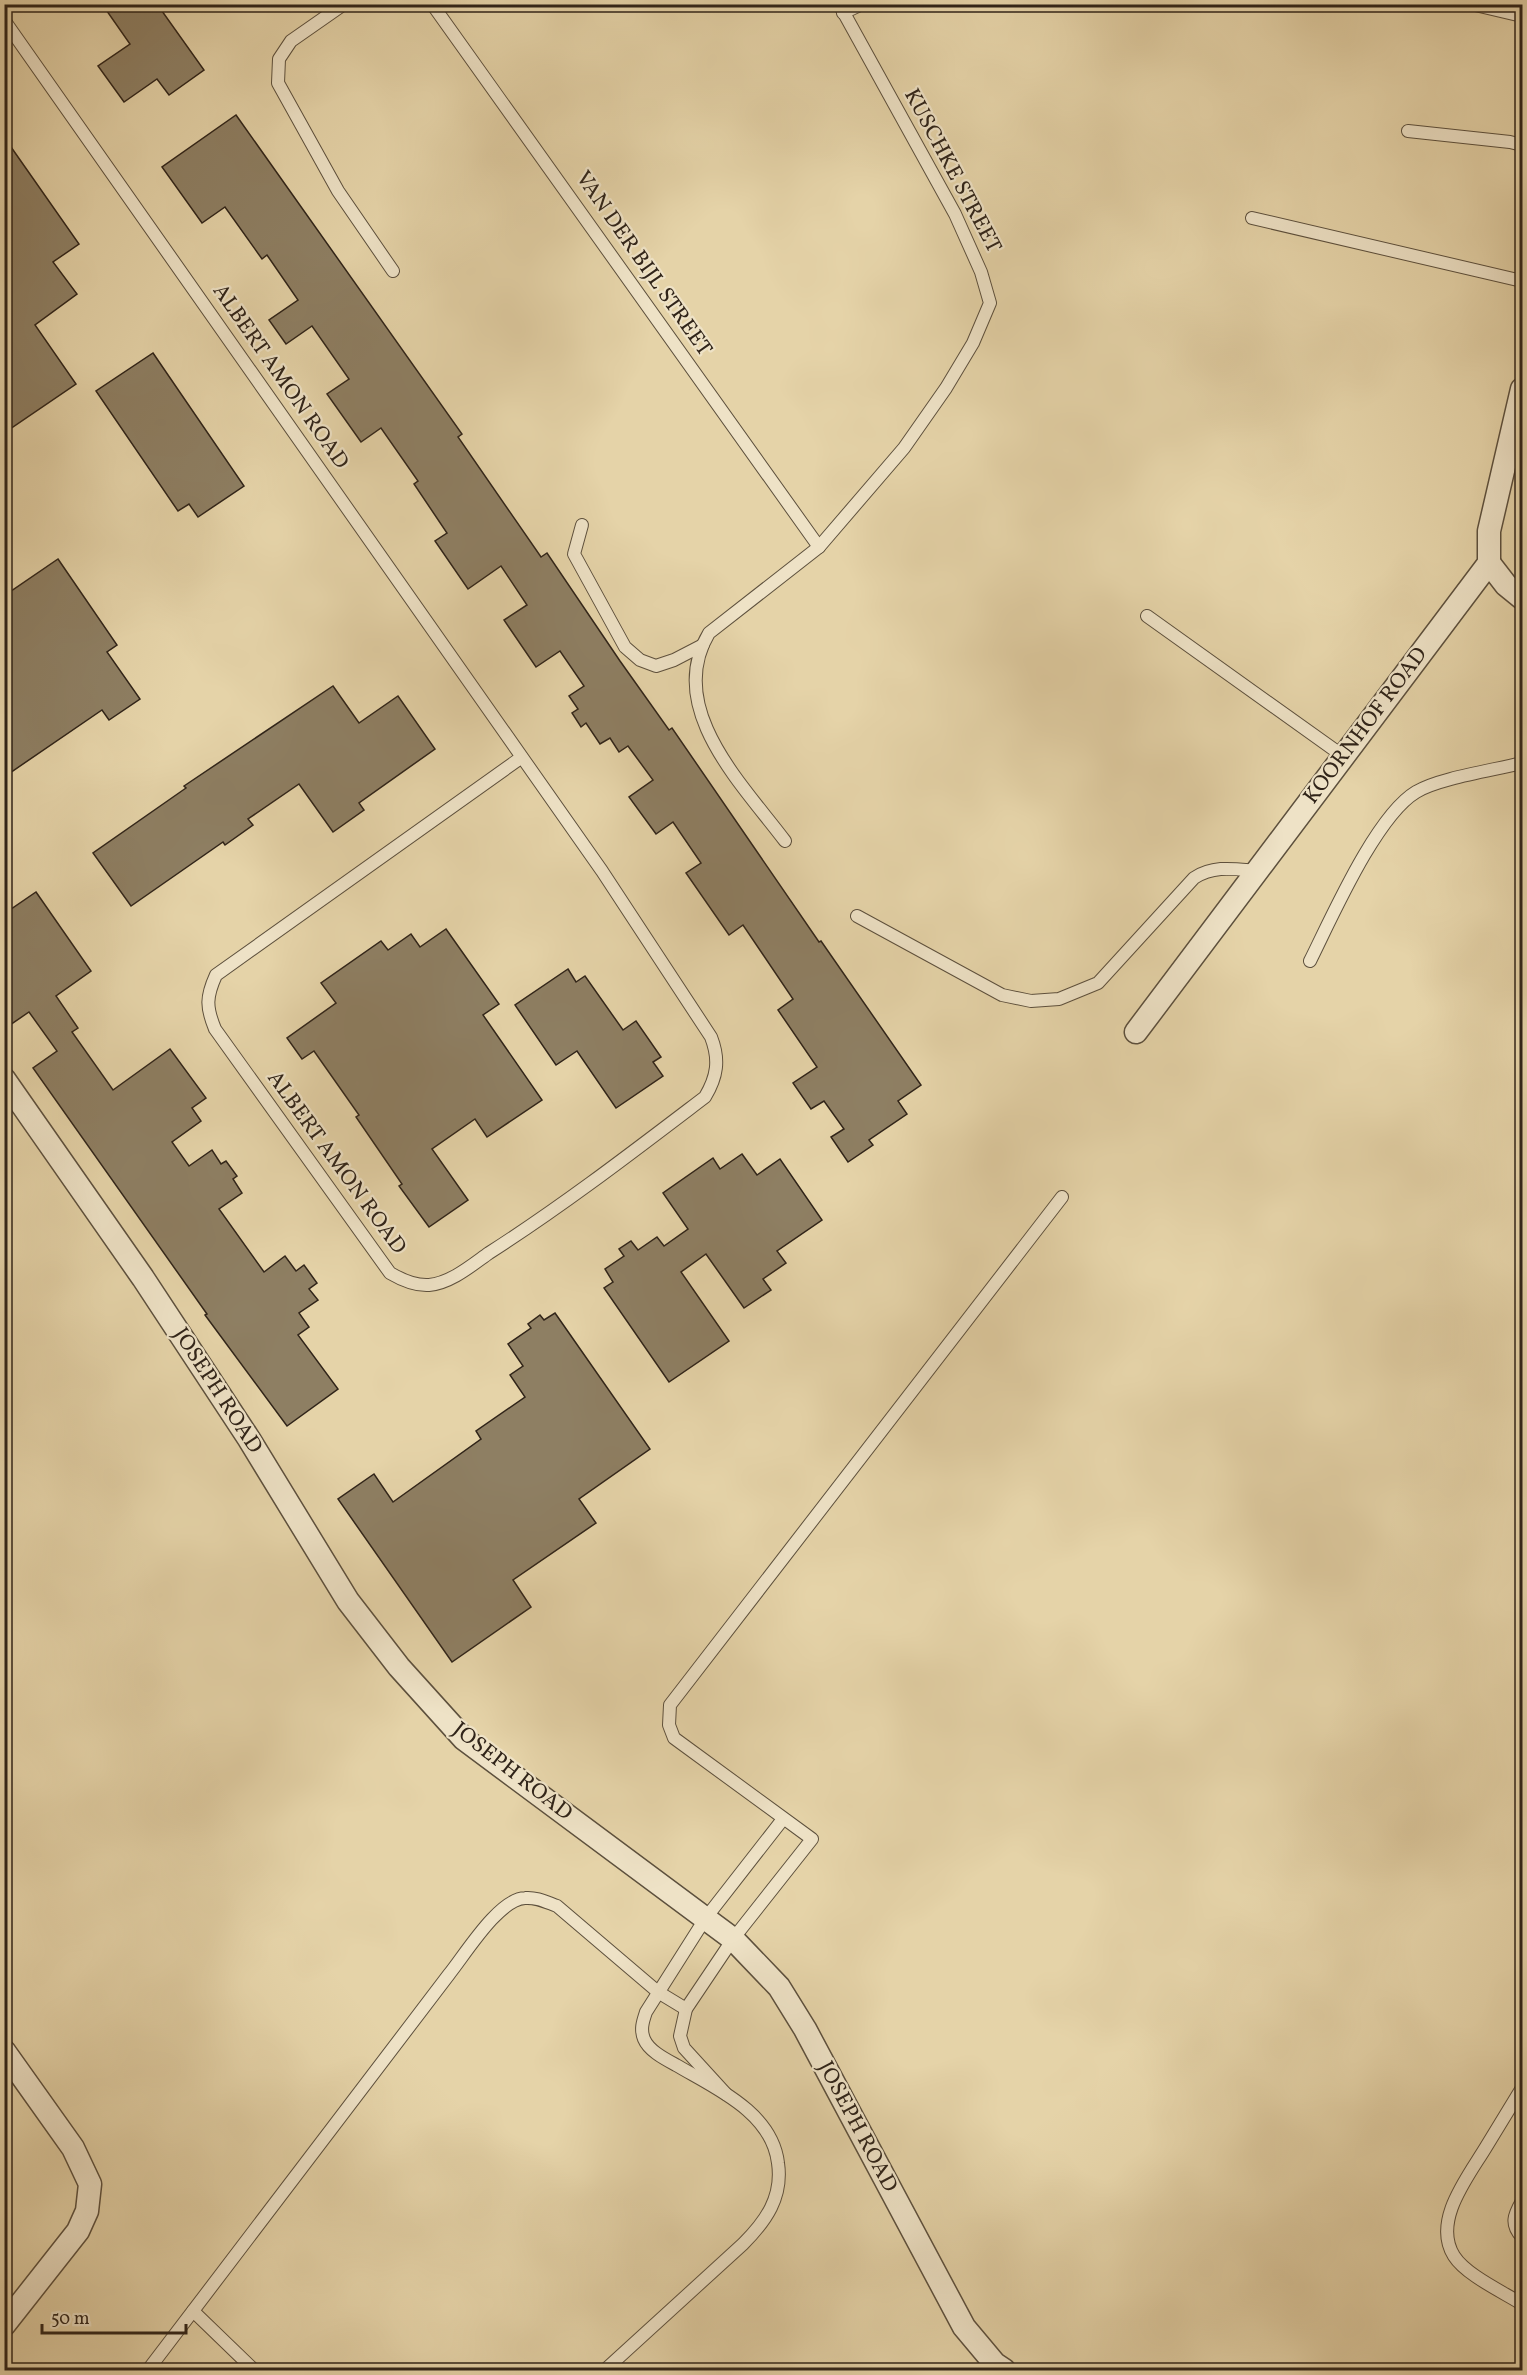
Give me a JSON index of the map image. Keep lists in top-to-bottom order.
{
  "streets": {
    "street": ["KOORNHOF ROAD", "JOSEPH ROAD"],
    "lane": ["KUSCHKE STREET", "VAN DER BIJL STREET", "ALBERT AMON ROAD"]
  },
  "crossings": [
    ["KUSCHKE STREET", "VAN DER BIJL STREET"]
  ],
  "scale_bar": "50 m"
}
